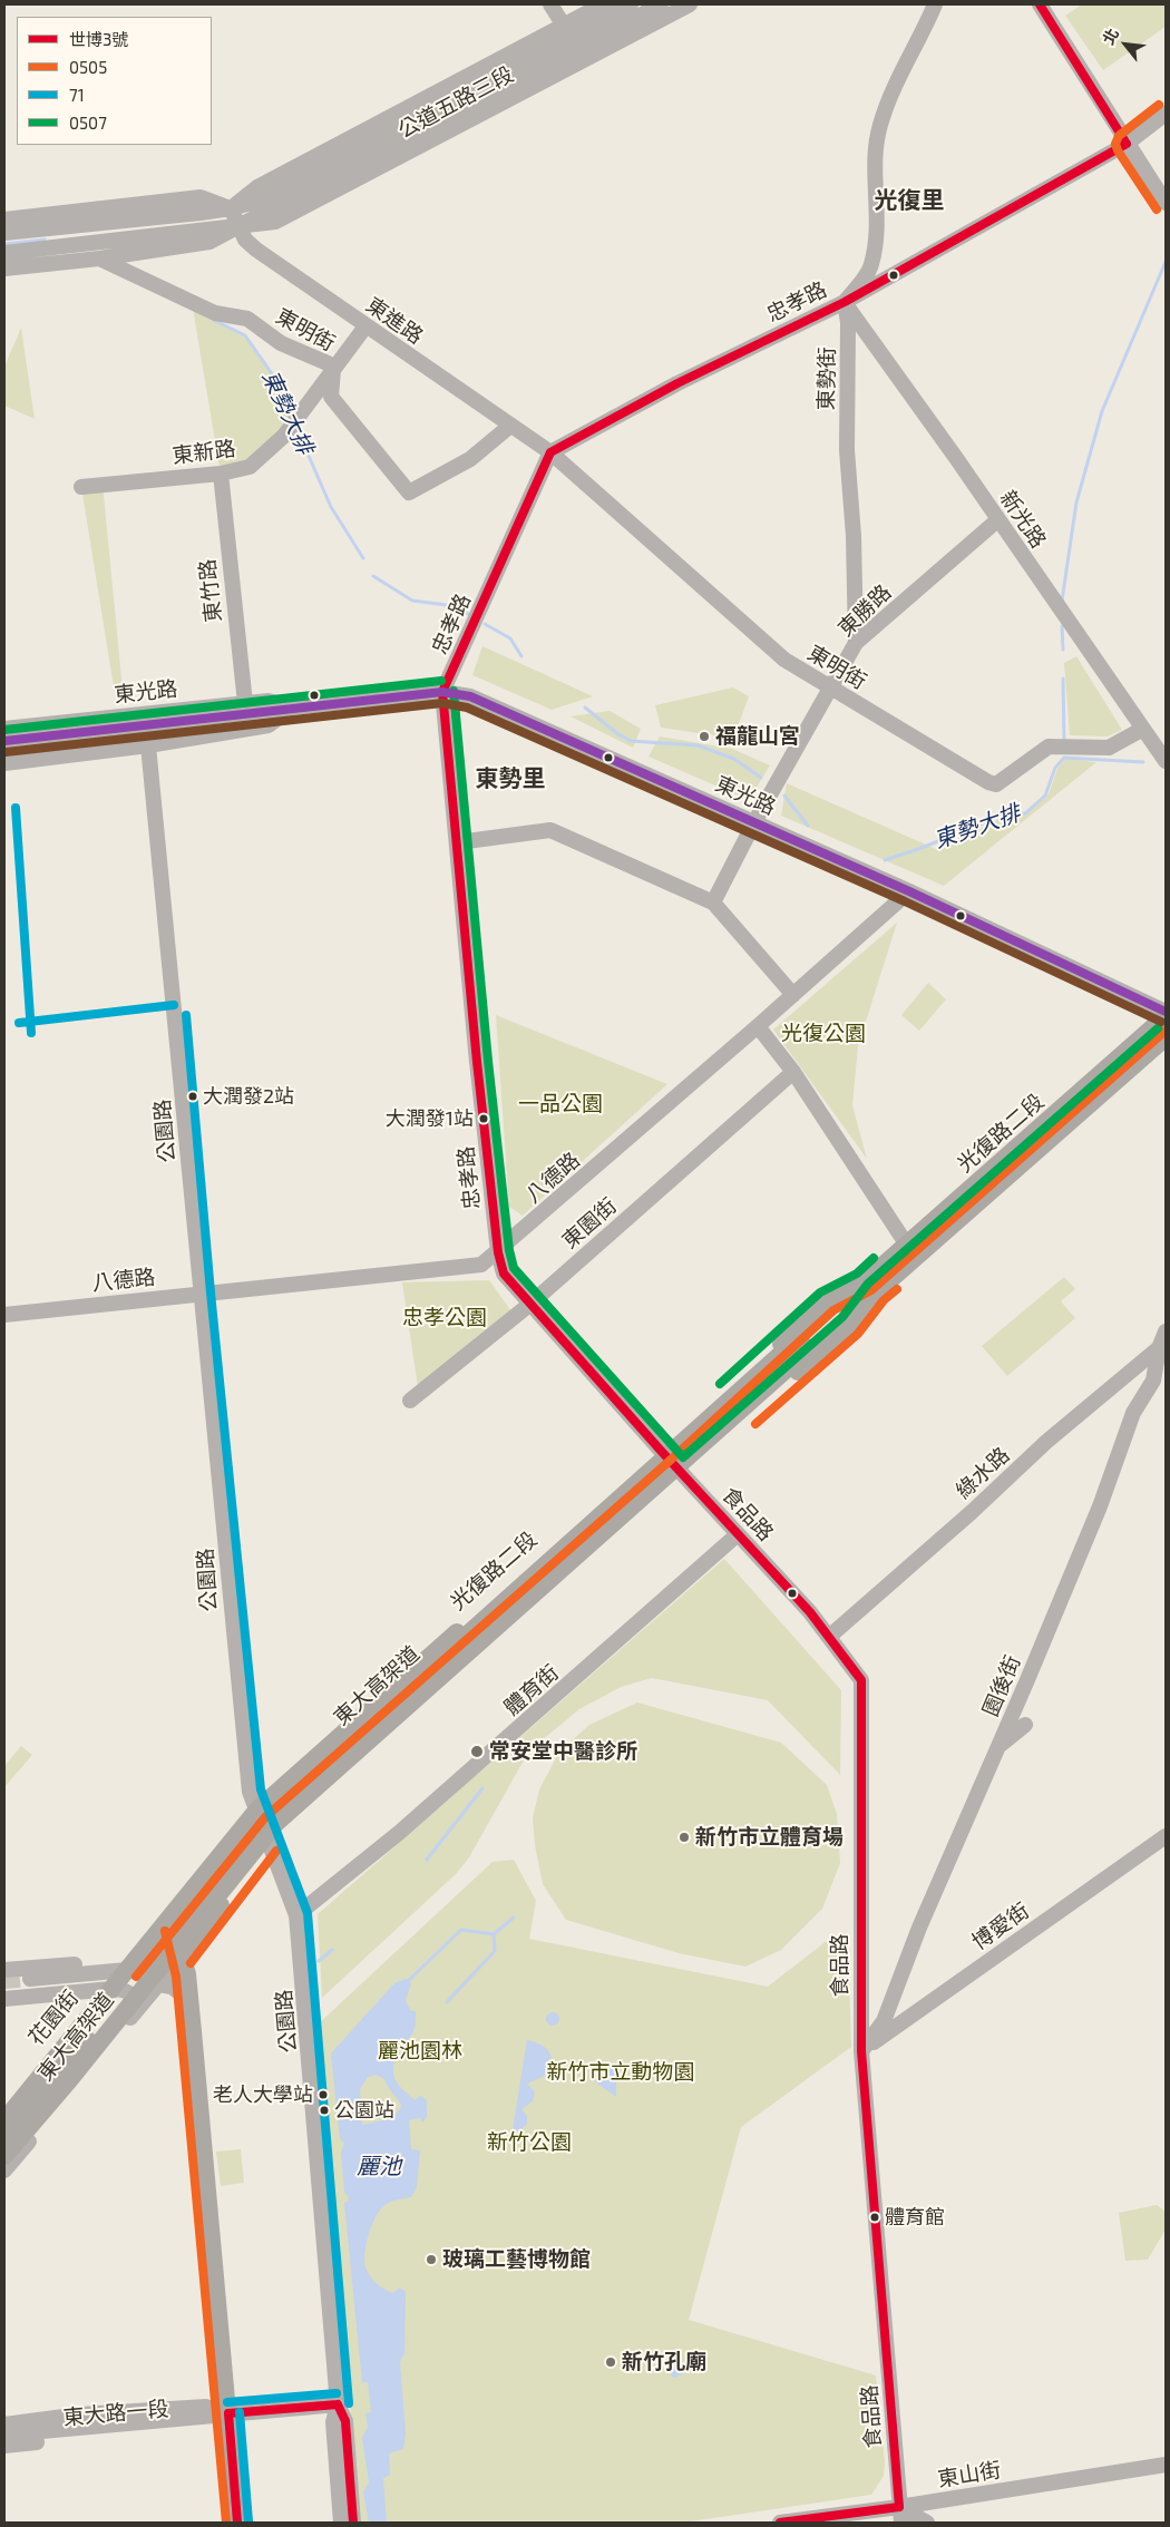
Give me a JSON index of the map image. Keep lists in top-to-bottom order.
{
  "streets": {
    "main road": ["光復路二段", "東大高架道"],
    "street": [
      "公道五路三段",
      "忠孝路",
      "東進路",
      "東明街",
      "東勢街",
      "東新路",
      "新光路",
      "東竹路",
      "東勝路",
      "東光路",
      "公園路",
      "八德路",
      "東園街",
      "綠水路",
      "食品路",
      "園後街",
      "體育街",
      "博愛街",
      "花園街",
      "東大路一段",
      "東山街"
    ]
  },
  "crossings": [
    ["公道五路三段", "東進路"],
    ["公道五路三段", "東明街"],
    ["忠孝路", "東進路"],
    ["忠孝路", "東明街"],
    ["忠孝路", "東勢街"],
    ["忠孝路", "新光路"],
    ["忠孝路", "東光路"],
    ["忠孝路", "光復路二段"],
    ["忠孝路", "八德路"],
    ["忠孝路", "東園街"],
    ["忠孝路", "食品路"],
    ["東進路", "東明街"],
    ["東進路", "東新路"],
    ["東明街", "東新路"],
    ["東明街", "新光路"],
    ["東明街", "東勝路"],
    ["東勢街", "新光路"],
    ["東勢街", "東勝路"],
    ["東新路", "東竹路"],
    ["新光路", "東勝路"],
    ["東竹路", "東光路"],
    ["東勝路", "東光路"],
    ["東光路", "八德路"],
    ["公園路", "光復路二段"],
    ["公園路", "八德路"],
    ["公園路", "體育街"],
    ["公園路", "東大路一段"],
    ["光復路二段", "食品路"],
    ["光復路二段", "東大高架道"],
    ["光復路二段", "花園街"],
    ["綠水路", "食品路"],
    ["綠水路", "園後街"],
    ["食品路", "園後街"],
    ["食品路", "體育街"],
    ["食品路", "博愛街"],
    ["食品路", "東山街"],
    ["園後街", "博愛街"]
  ],
  "districts": ["光復里", "東勢里"],
  "water": ["東勢大排", "麗池"],
  "parks": [
    "光復公園",
    "一品公園",
    "忠孝公園",
    "麗池園林",
    "新竹市立動物園",
    "新竹公園"
  ],
  "places": [
    "福龍山宮",
    "大潤發2站",
    "大潤發1站",
    "常安堂中醫診所",
    "新竹市立體育場",
    "老人大學站",
    "公園站",
    "體育館",
    "玻璃工藝博物館",
    "新竹孔廟"
  ],
  "lines": [
    "transit line 世博3號",
    "transit line 0505",
    "transit line 0507",
    "transit line 71"
  ],
  "legend": [
    "世博3號",
    "0505",
    "71",
    "0507"
  ],
  "north": "top left"
}
